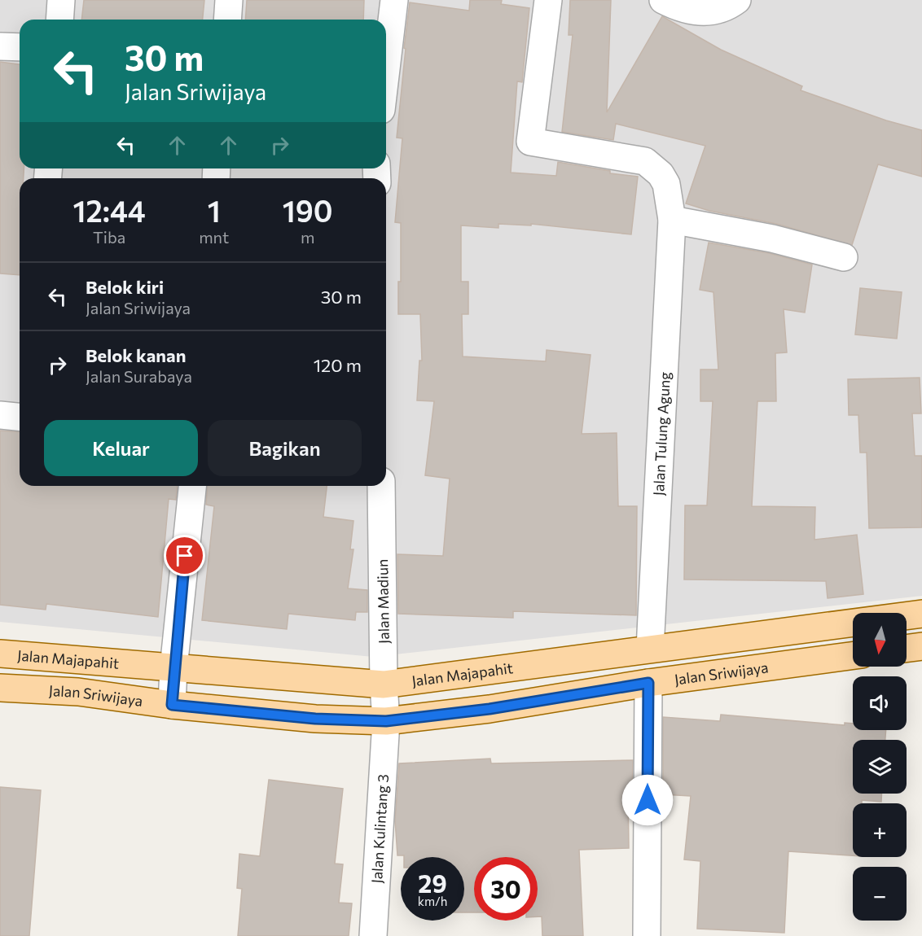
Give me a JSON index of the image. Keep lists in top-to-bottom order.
{
  "streets": {
    "main road": ["Jalan Majapahit", "Jalan Sriwijaya"],
    "street": ["Jalan Tulung Agung", "Jalan Madiun", "Jalan Kulintang 3"]
  },
  "crossings": [
    ["Jalan Tulung Agung", "Jalan Majapahit"],
    ["Jalan Madiun", "Jalan Majapahit"],
    ["Jalan Madiun", "Jalan Sriwijaya"],
    ["Jalan Madiun", "Jalan Kulintang 3"],
    ["Jalan Sriwijaya", "Jalan Kulintang 3"]
  ],
  "north": "bottom",
  "page": {
    "turn": ["30 m", "Jalan Sriwijaya"],
    "eta": [
      "12:44",
      "Tiba",
      "1",
      "mnt",
      "190",
      "m"
    ],
    "list": [
      {
        "name": "Belok kiri",
        "note": "Jalan Sriwijaya",
        "value": "30 m"
      },
      {
        "name": "Belok kanan",
        "note": "Jalan Surabaya",
        "value": "120 m"
      }
    ],
    "buttons": ["Keluar", "Bagikan"],
    "map_buttons": ["+", "−"],
    "speed": "29 km/h",
    "limit": "30"
  }
}
